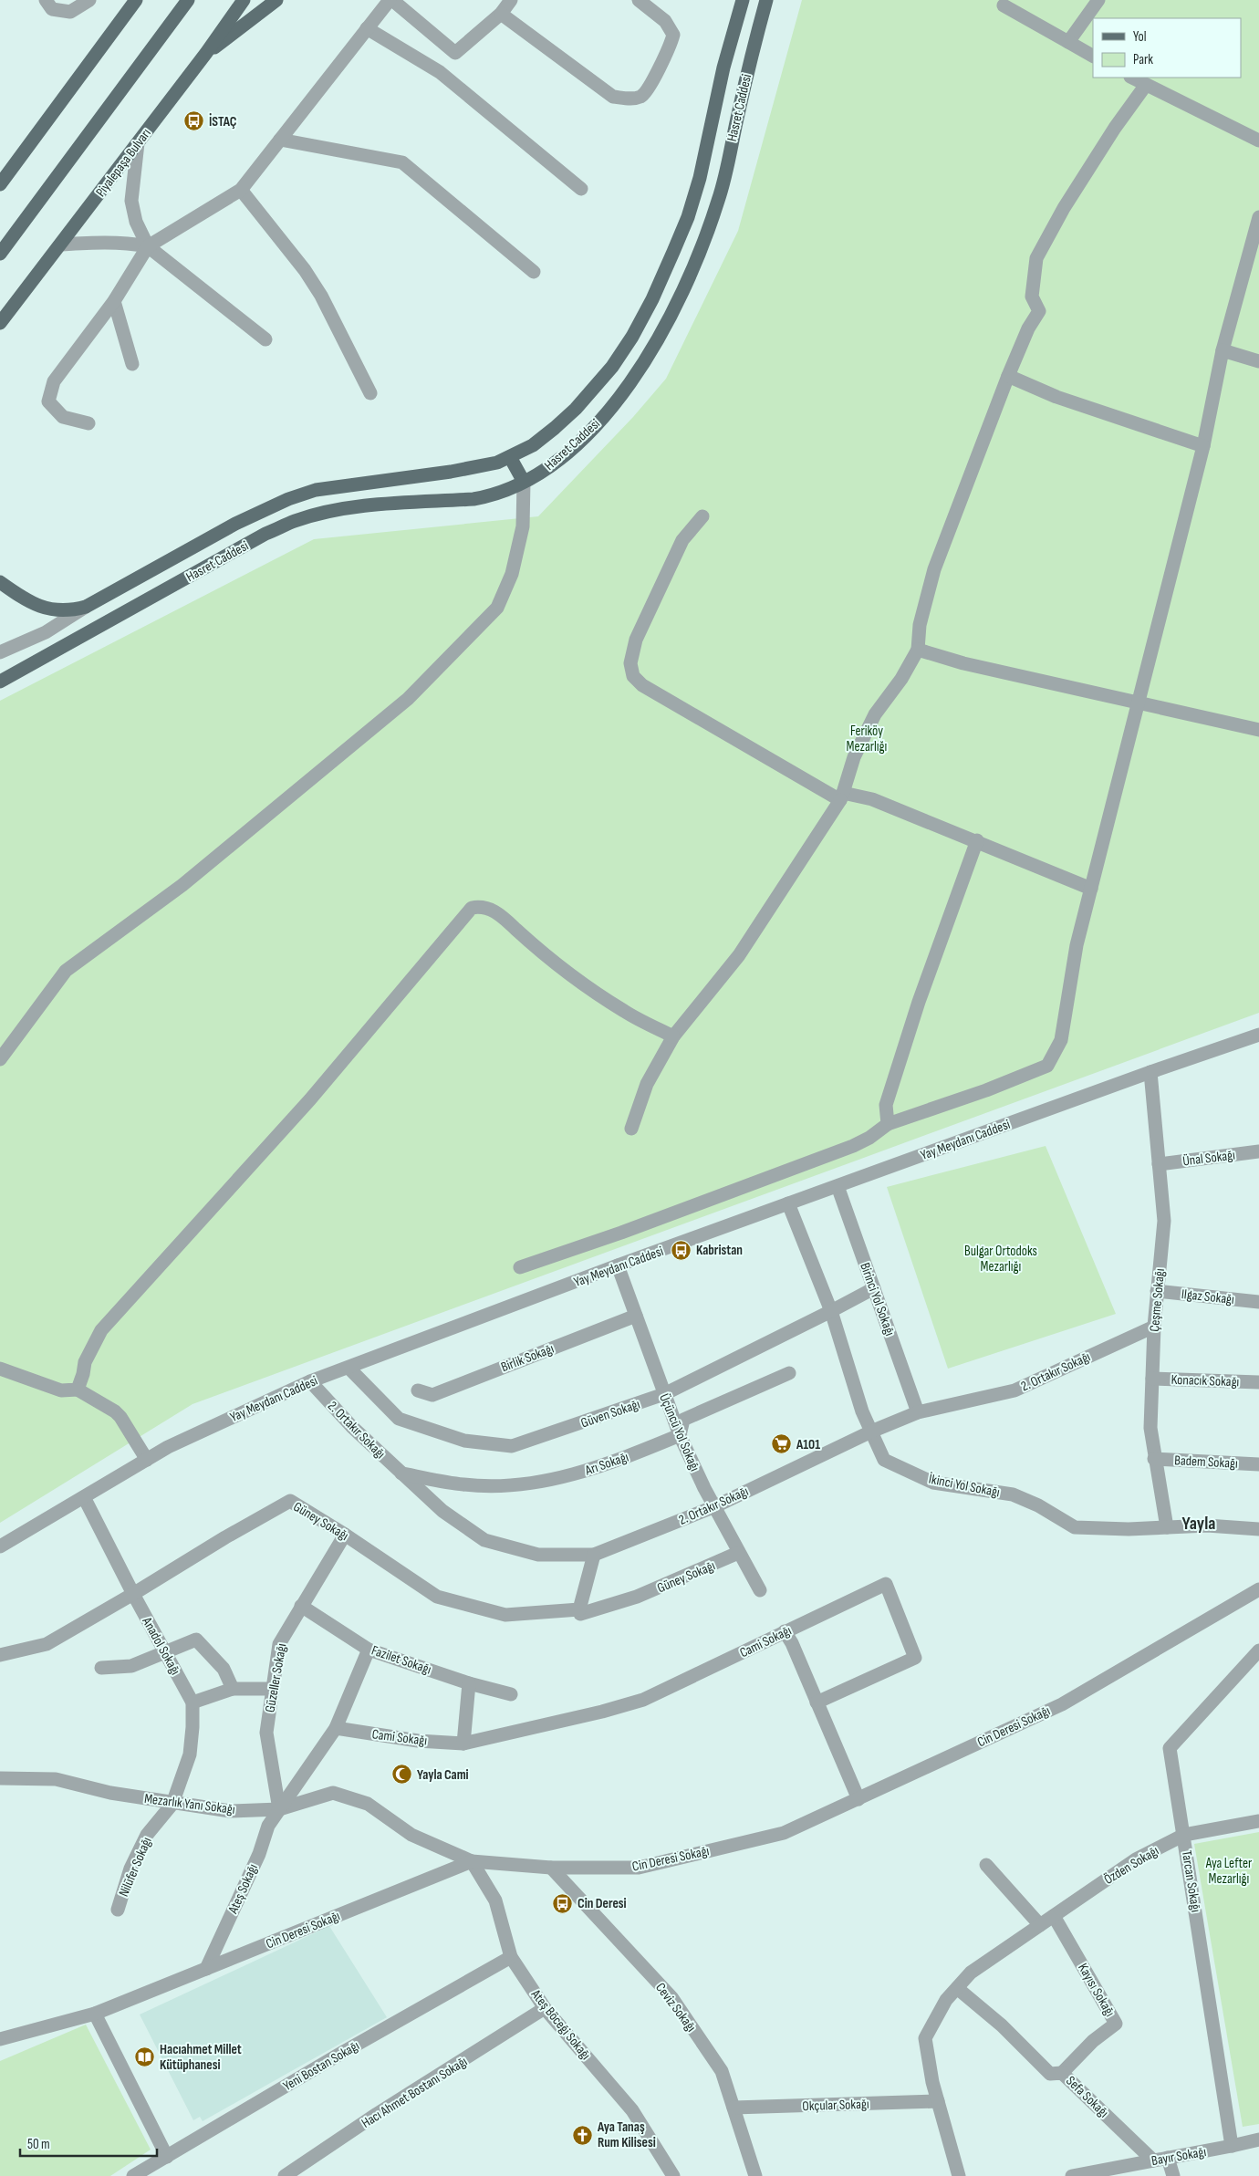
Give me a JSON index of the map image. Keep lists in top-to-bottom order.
{
  "streets": {
    "main road": ["Hasret Caddesi", "Piyalepaşa Bulvarı"],
    "street": [
      "Yay Meydanı Caddesi",
      "Ünal Sokağı",
      "Ilgaz Sokağı",
      "Birinci Yol Sokağı",
      "Çeşme Sokağı",
      "Birlik Sokağı",
      "2. Ortakır Sokağı",
      "Konacık Sokağı",
      "Güven Sokağı",
      "Üçüncü Yol Sokağı",
      "Badem Sokağı",
      "Arı Sokağı",
      "İkinci Yol Sokağı",
      "Güney Sokağı",
      "Cami Sokağı",
      "Anadol Sokağı",
      "Fazilet Sokağı",
      "Güzeller Sokağı",
      "Cin Deresi Sokağı",
      "Mezarlık Yanı Sokağı",
      "Özden Sokağı",
      "Nilüfer Sokağı",
      "Tarcan Sokağı",
      "Ateş Sokağı",
      "Kayısı Sokağı",
      "Ceviz Sokağı",
      "Ateş Böceği Sokağı",
      "Yeni Bostan Sokağı",
      "Hacı Ahmet Bostanı Sokağı",
      "Sefa Sokağı",
      "Okçular Sokağı",
      "Bayır Sokağı"
    ]
  },
  "crossings": [
    ["Yay Meydanı Caddesi", "Birinci Yol Sokağı"],
    ["Yay Meydanı Caddesi", "Çeşme Sokağı"],
    ["Yay Meydanı Caddesi", "2. Ortakır Sokağı"],
    ["Yay Meydanı Caddesi", "Güven Sokağı"],
    ["Yay Meydanı Caddesi", "Üçüncü Yol Sokağı"],
    ["Yay Meydanı Caddesi", "İkinci Yol Sokağı"],
    ["Yay Meydanı Caddesi", "Anadol Sokağı"],
    ["Ünal Sokağı", "Çeşme Sokağı"],
    ["Ilgaz Sokağı", "Çeşme Sokağı"],
    ["Birinci Yol Sokağı", "2. Ortakır Sokağı"],
    ["Birinci Yol Sokağı", "Güven Sokağı"],
    ["Çeşme Sokağı", "2. Ortakır Sokağı"],
    ["Çeşme Sokağı", "Konacık Sokağı"],
    ["Çeşme Sokağı", "Badem Sokağı"],
    ["Çeşme Sokağı", "İkinci Yol Sokağı"],
    ["Birlik Sokağı", "Üçüncü Yol Sokağı"],
    ["2. Ortakır Sokağı", "Üçüncü Yol Sokağı"],
    ["2. Ortakır Sokağı", "Arı Sokağı"],
    ["2. Ortakır Sokağı", "İkinci Yol Sokağı"],
    ["2. Ortakır Sokağı", "Güney Sokağı"],
    ["Güven Sokağı", "Üçüncü Yol Sokağı"],
    ["Güven Sokağı", "İkinci Yol Sokağı"],
    ["Üçüncü Yol Sokağı", "Arı Sokağı"],
    ["Üçüncü Yol Sokağı", "Güney Sokağı"],
    ["Güney Sokağı", "Anadol Sokağı"],
    ["Güney Sokağı", "Güzeller Sokağı"],
    ["Anadol Sokağı", "Mezarlık Yanı Sokağı"],
    ["Anadol Sokağı", "Nilüfer Sokağı"],
    ["Fazilet Sokağı", "Güzeller Sokağı"],
    ["Güzeller Sokağı", "Mezarlık Yanı Sokağı"],
    ["Güzeller Sokağı", "Ateş Sokağı"],
    ["Cin Deresi Sokağı", "Mezarlık Yanı Sokağı"],
    ["Cin Deresi Sokağı", "Ateş Sokağı"],
    ["Cin Deresi Sokağı", "Ceviz Sokağı"],
    ["Cin Deresi Sokağı", "Ateş Böceği Sokağı"],
    ["Mezarlık Yanı Sokağı", "Nilüfer Sokağı"],
    ["Mezarlık Yanı Sokağı", "Ateş Sokağı"],
    ["Mezarlık Yanı Sokağı", "Ateş Böceği Sokağı"],
    ["Özden Sokağı", "Tarcan Sokağı"],
    ["Özden Sokağı", "Kayısı Sokağı"],
    ["Özden Sokağı", "Sefa Sokağı"],
    ["Özden Sokağı", "Okçular Sokağı"],
    ["Tarcan Sokağı", "Bayır Sokağı"],
    ["Kayısı Sokağı", "Sefa Sokağı"],
    ["Ceviz Sokağı", "Okçular Sokağı"],
    ["Ateş Böceği Sokağı", "Yeni Bostan Sokağı"],
    ["Ateş Böceği Sokağı", "Hacı Ahmet Bostanı Sokağı"],
    ["Sefa Sokağı", "Bayır Sokağı"]
  ],
  "districts": ["Yayla"],
  "parks": ["Feriköy Mezarlığı", "Bulgar Ortodoks Mezarlığı", "Aya Lefter Mezarlığı"],
  "places": {
    "bus stop": ["İSTAÇ", "Kabristan", "Cin Deresi"],
    "supermarket": ["A101"],
    "mosque": ["Yayla Cami"],
    "library": ["Hacıahmet Millet Kütüphanesi"],
    "church": ["Aya Tanaş Rum Kilisesi"]
  },
  "legend": ["Yol", "Park"],
  "scale_bar": "50 m"
}
